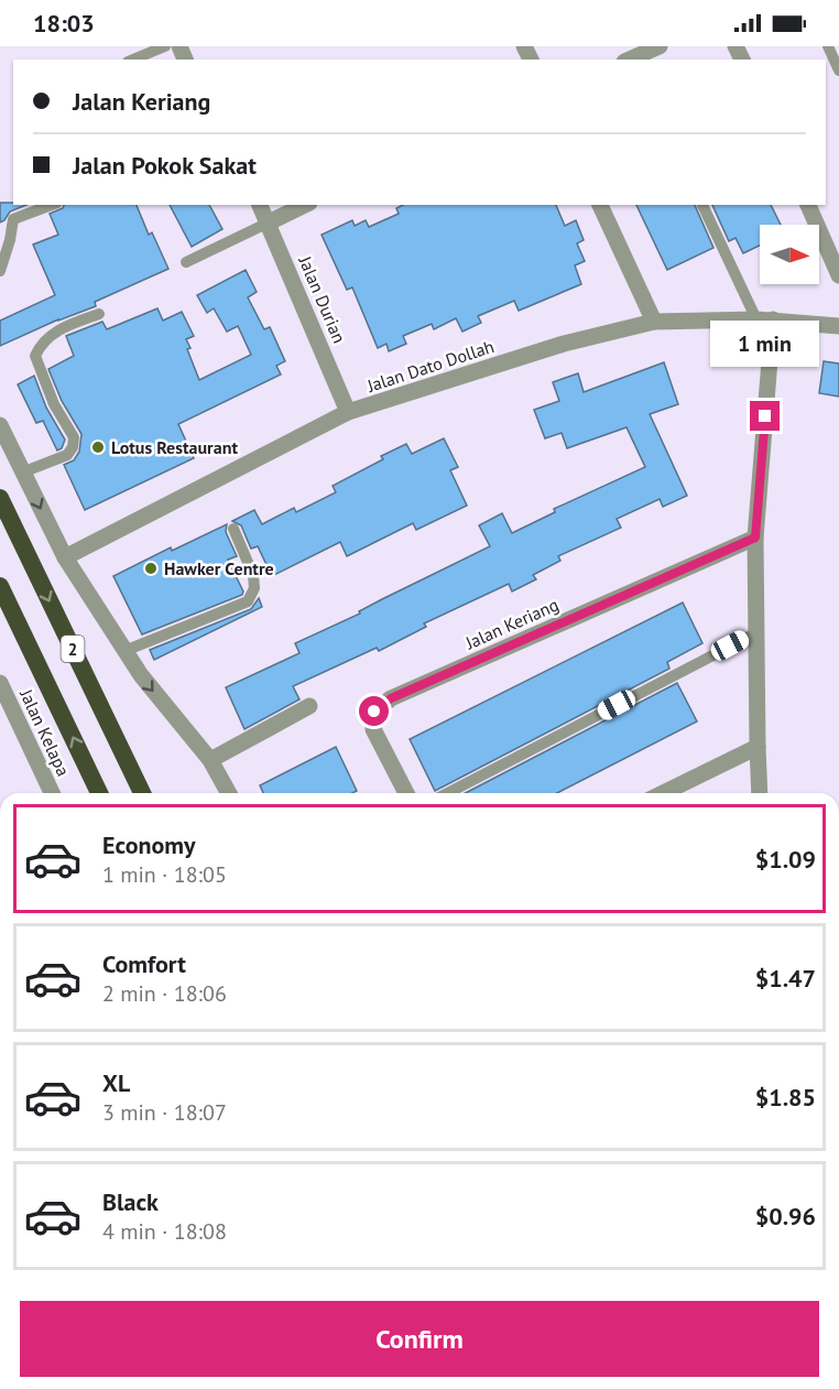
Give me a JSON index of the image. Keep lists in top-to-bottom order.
{
  "streets": {
    "highway": ["2"],
    "street": [
      "Jalan Durian",
      "Jalan Dato Dollah",
      "Jalan Keriang",
      "Jalan Kelapa"
    ]
  },
  "crossings": [
    ["Jalan Durian", "Jalan Dato Dollah"]
  ],
  "places": ["Lotus Restaurant", "Hawker Centre"],
  "north": "right",
  "page": {
    "status": "18:03",
    "banner": ["Jalan Keriang", "Jalan Pokok Sakat"],
    "bubble": "1 min",
    "list": [
      {
        "name": "Economy",
        "note": "1 min · 18:05",
        "value": "$1.09"
      },
      {
        "name": "Comfort",
        "note": "2 min · 18:06",
        "value": "$1.47"
      },
      {
        "name": "XL",
        "note": "3 min · 18:07",
        "value": "$1.85"
      },
      {
        "name": "Black",
        "note": "4 min · 18:08",
        "value": "$0.96"
      }
    ],
    "buttons": "Confirm"
  }
}
